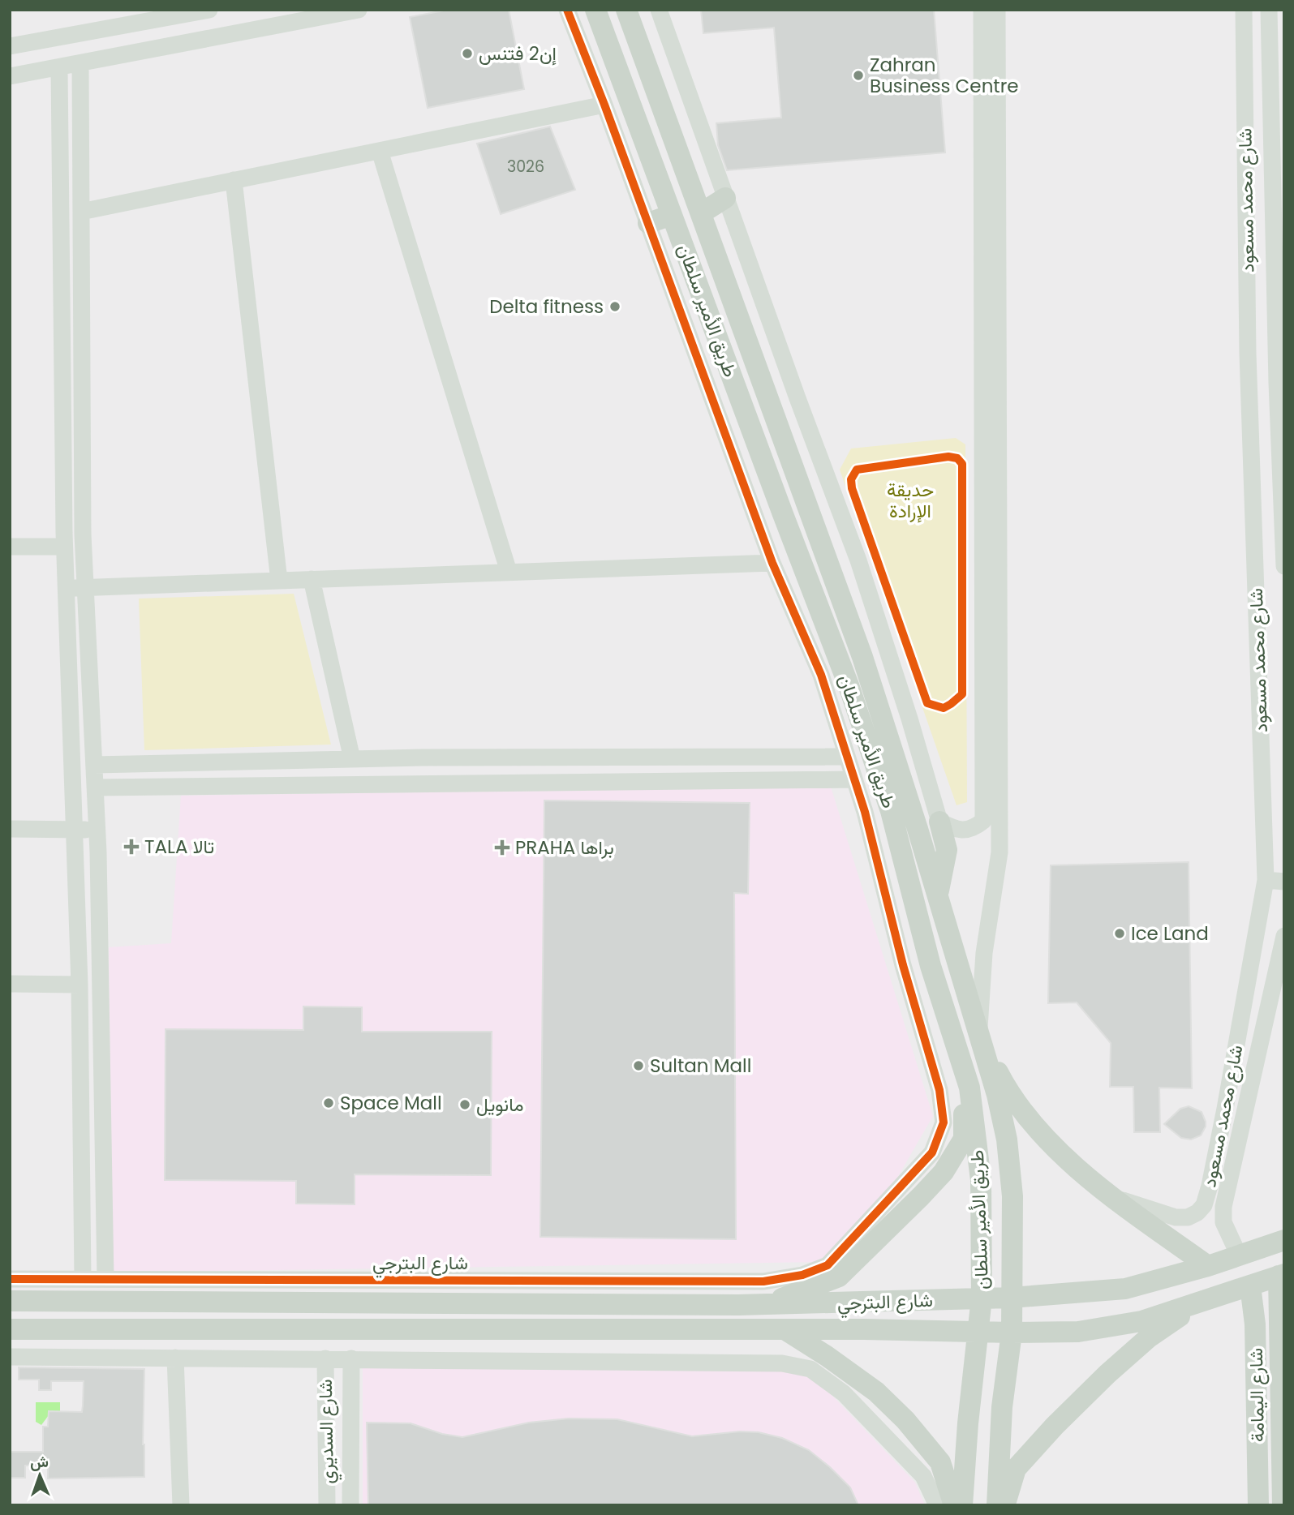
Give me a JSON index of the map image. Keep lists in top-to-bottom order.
{
  "streets": {
    "main road": ["طريق الأمير سلطان", "شارع البترجي", "شارع اليمامة"],
    "street": ["شارع محمد مسعود", "شارع السديري"]
  },
  "crossings": [
    ["شارع محمد مسعود", "شارع البترجي"],
    ["طريق الأمير سلطان", "شارع البترجي"]
  ],
  "parks": ["حديقة الإرادة"],
  "places": {
    "other": [
      "إن2 فتنس",
      "Zahran Business Centre",
      "Delta fitness",
      "Ice Land",
      "Sultan Mall",
      "Space Mall",
      "مانويل"
    ],
    "health": ["TALA تالا", "PRAHA براها"]
  },
  "house_numbers": ["3026"],
  "north": "top"
}
